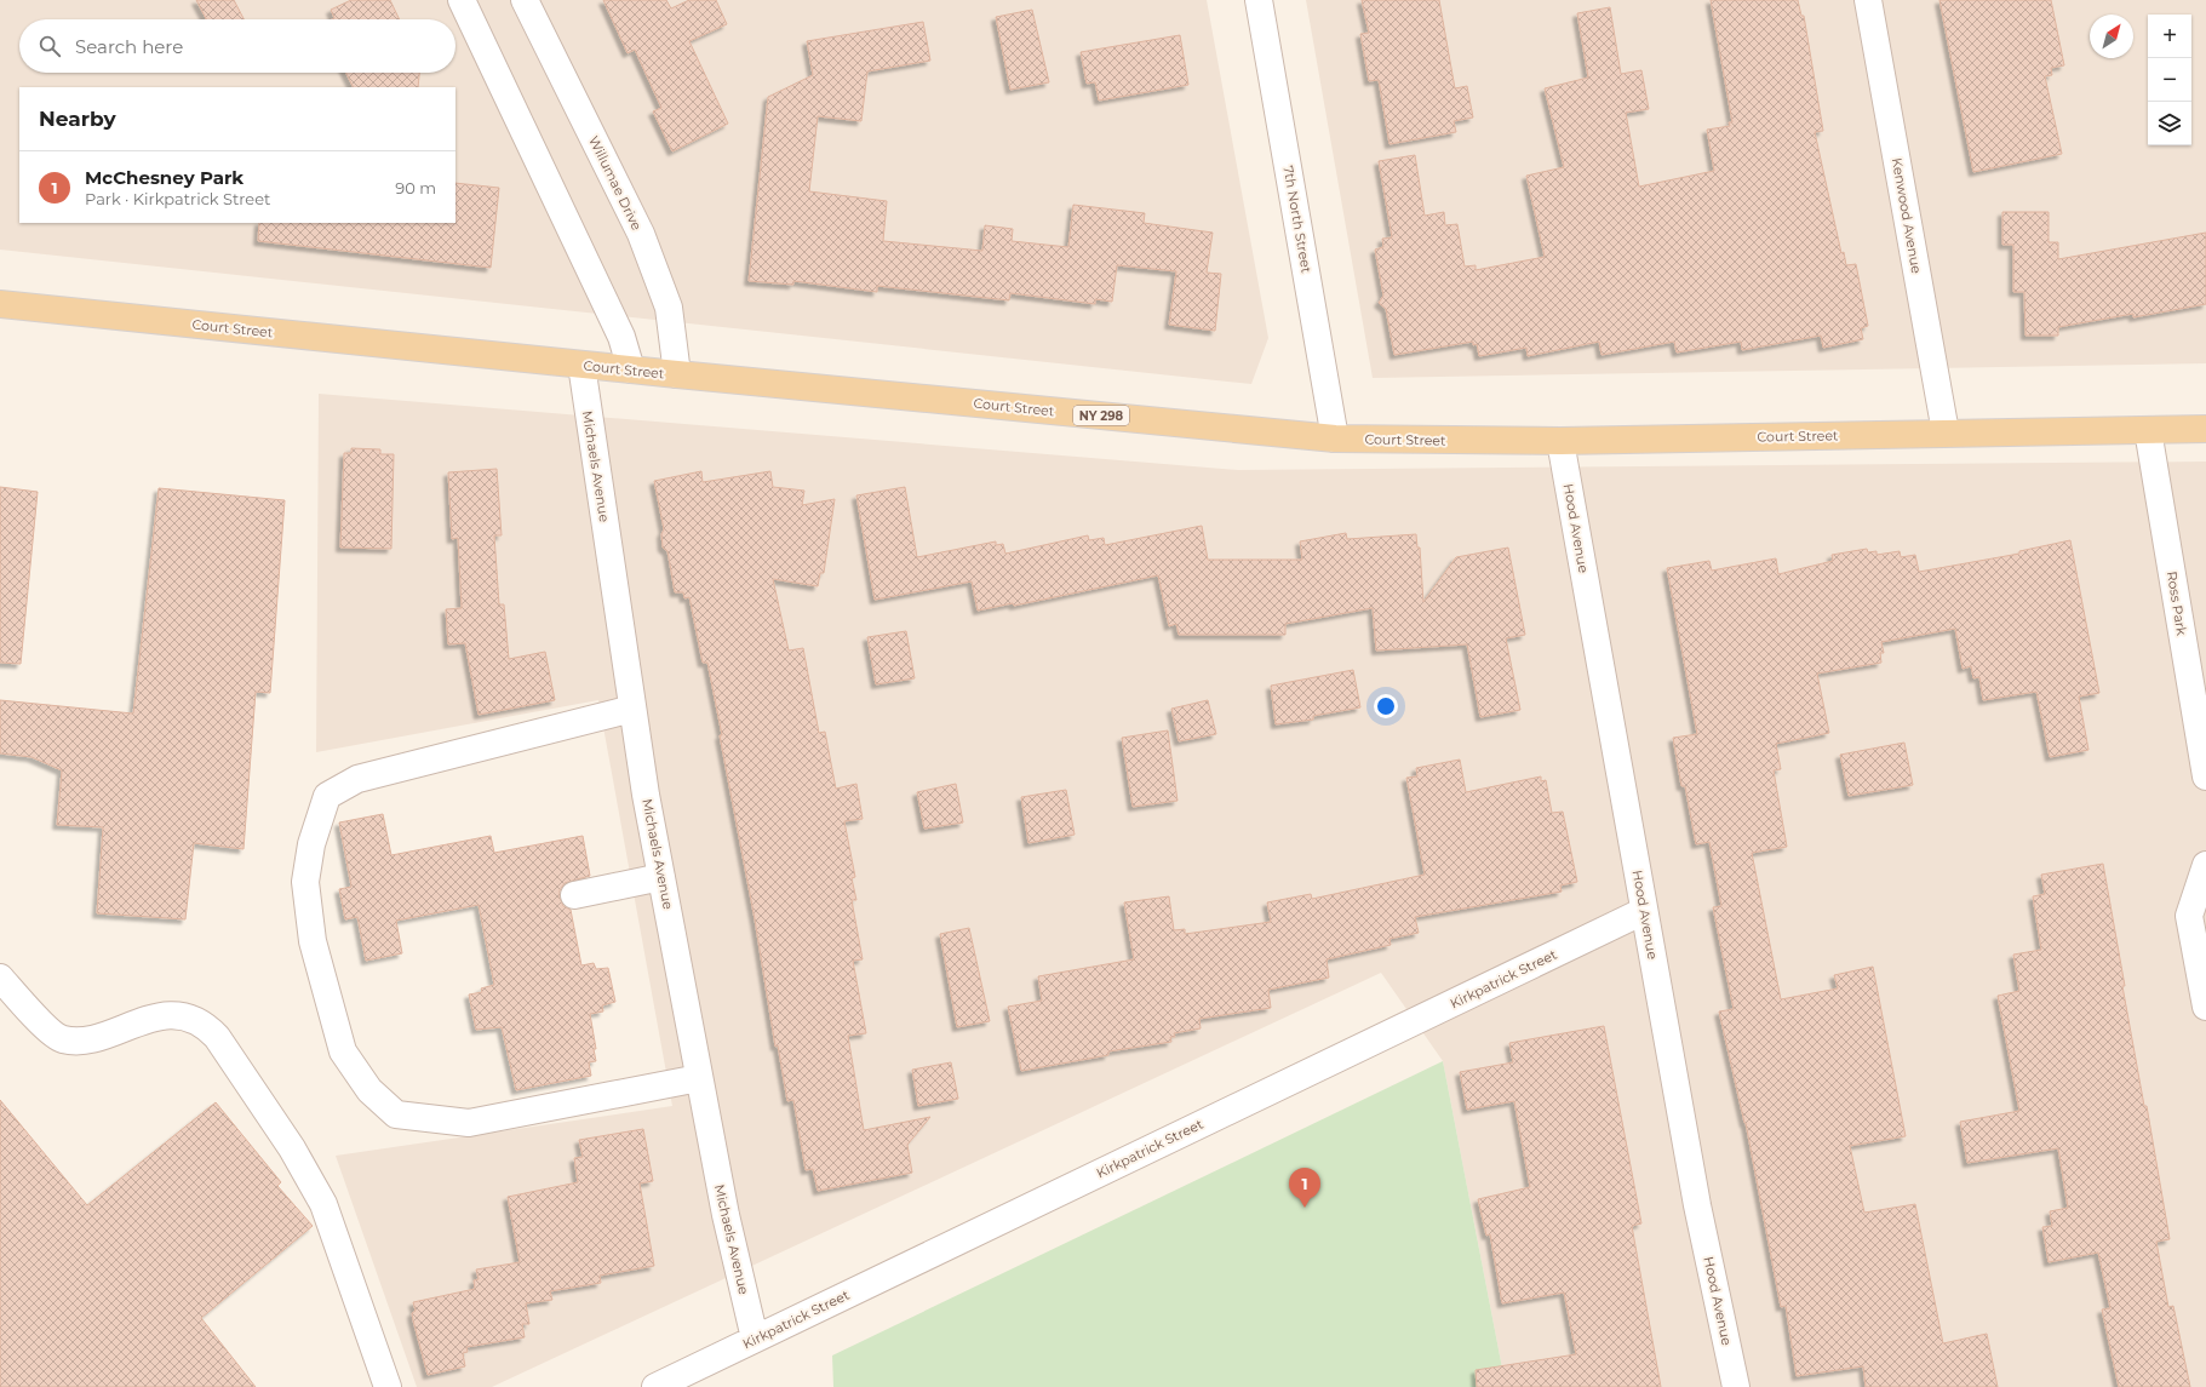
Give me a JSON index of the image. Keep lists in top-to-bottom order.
{
  "streets": {
    "main road": ["Court Street", "NY 298"],
    "street": [
      "Willumae Drive",
      "Kenwood Avenue",
      "7th North Street",
      "Michaels Avenue",
      "Hood Avenue",
      "Ross Park",
      "Kirkpatrick Street"
    ]
  },
  "crossings": [
    ["Willumae Drive", "Court Street"],
    ["Kenwood Avenue", "Court Street"],
    ["7th North Street", "Court Street"],
    ["Court Street", "Michaels Avenue"],
    ["Court Street", "Hood Avenue"],
    ["Court Street", "Ross Park"],
    ["Michaels Avenue", "Kirkpatrick Street"],
    ["Hood Avenue", "Kirkpatrick Street"]
  ],
  "north": "top right",
  "page": {
    "map_buttons": ["+", "−"],
    "search": "Search here",
    "heading": "Nearby",
    "list": [
      {
        "mark": "1",
        "name": "McChesney Park",
        "note": "Park · Kirkpatrick Street",
        "value": "90 m"
      }
    ],
    "pins": "1"
  }
}
